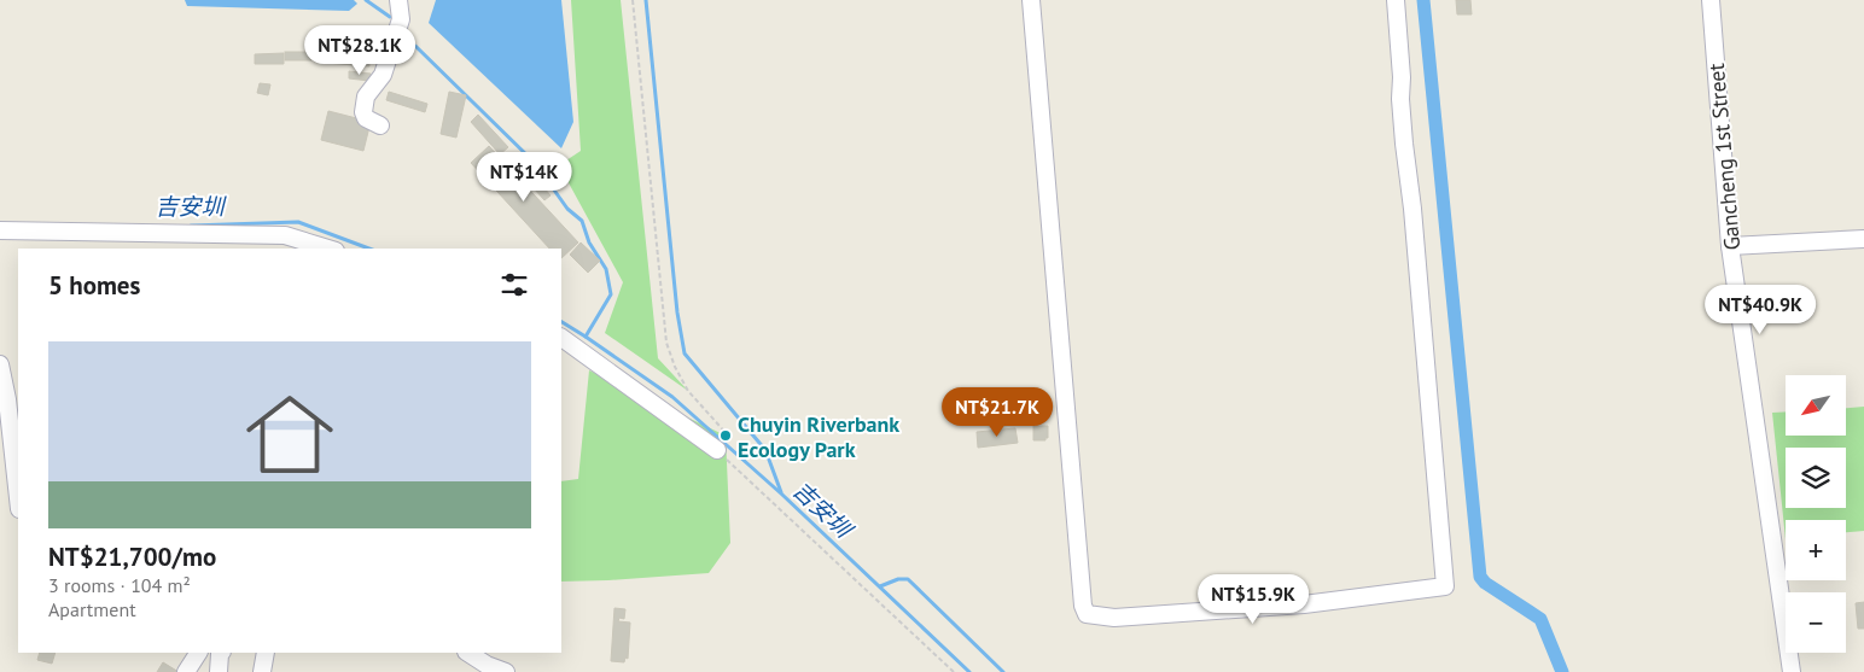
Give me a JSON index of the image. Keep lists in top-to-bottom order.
{
  "streets": {
    "street": ["Gancheng 1st Street"]
  },
  "water": ["吉安圳"],
  "places": ["Chuyin Riverbank Ecology Park"],
  "north": "bottom left",
  "page": {
    "price": [
      "NT$28.1K",
      "NT$14K",
      "NT$40.9K",
      "NT$21.7K",
      "NT$15.9K"
    ],
    "heading": "5 homes",
    "list": [
      {
        "name": "NT$21,700/mo",
        "note": "3 rooms · 104 m² · Apartment"
      }
    ],
    "map_buttons": ["+", "−"]
  }
}
